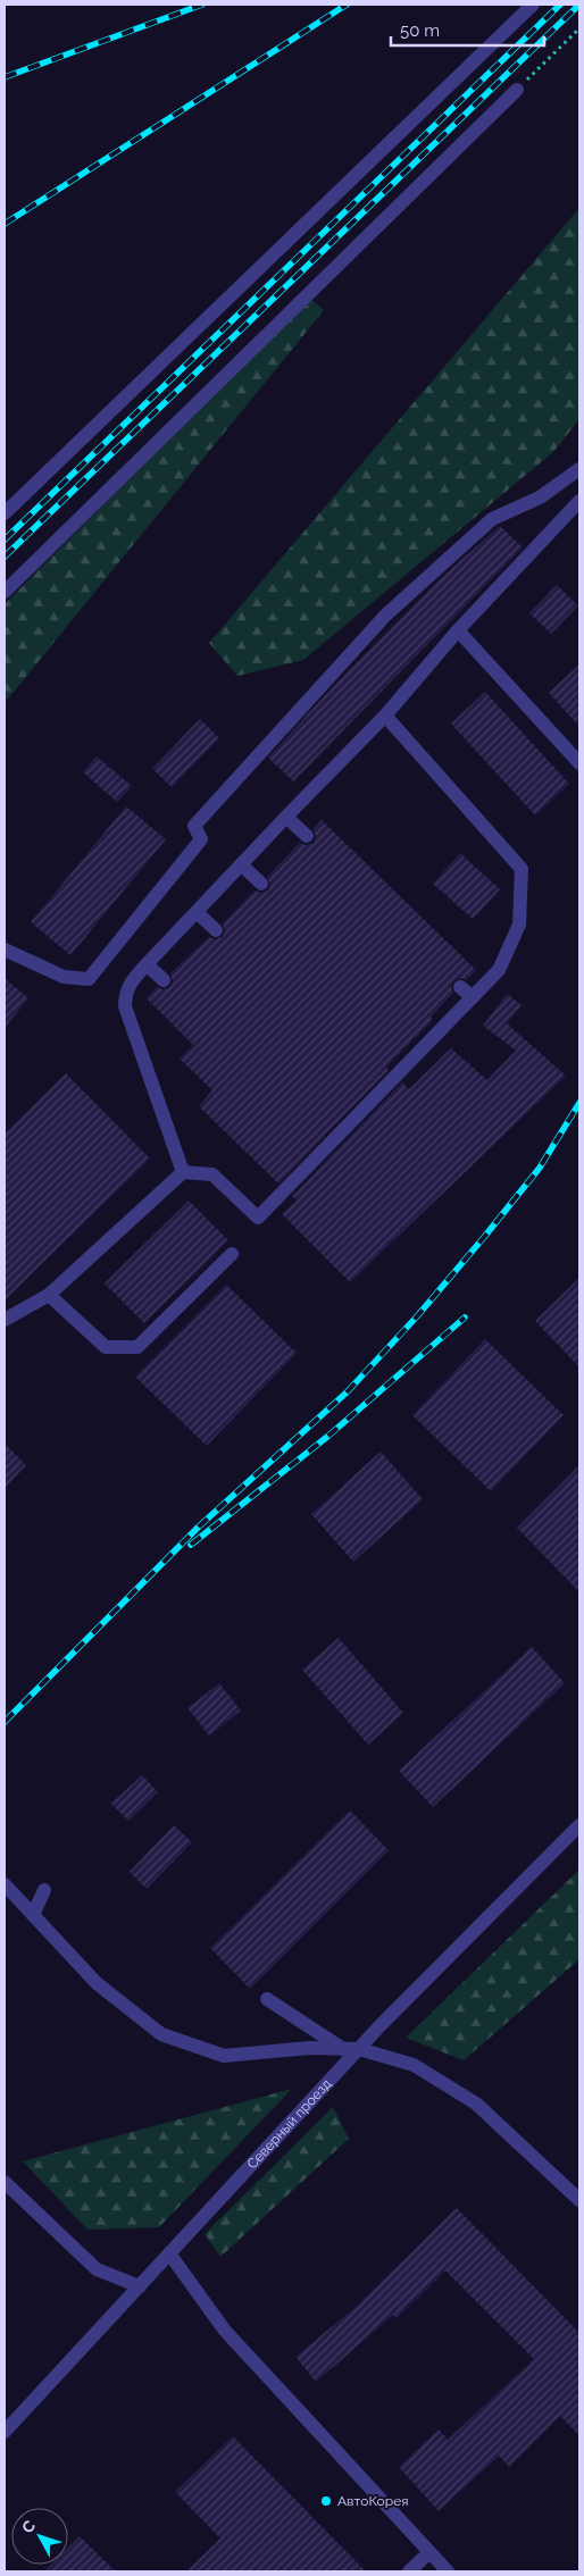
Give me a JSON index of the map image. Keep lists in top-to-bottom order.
{
  "streets": {
    "street": ["Северный проезд"]
  },
  "places": ["АвтоКорея"],
  "scale_bar": "50 m",
  "north": "top left"
}
